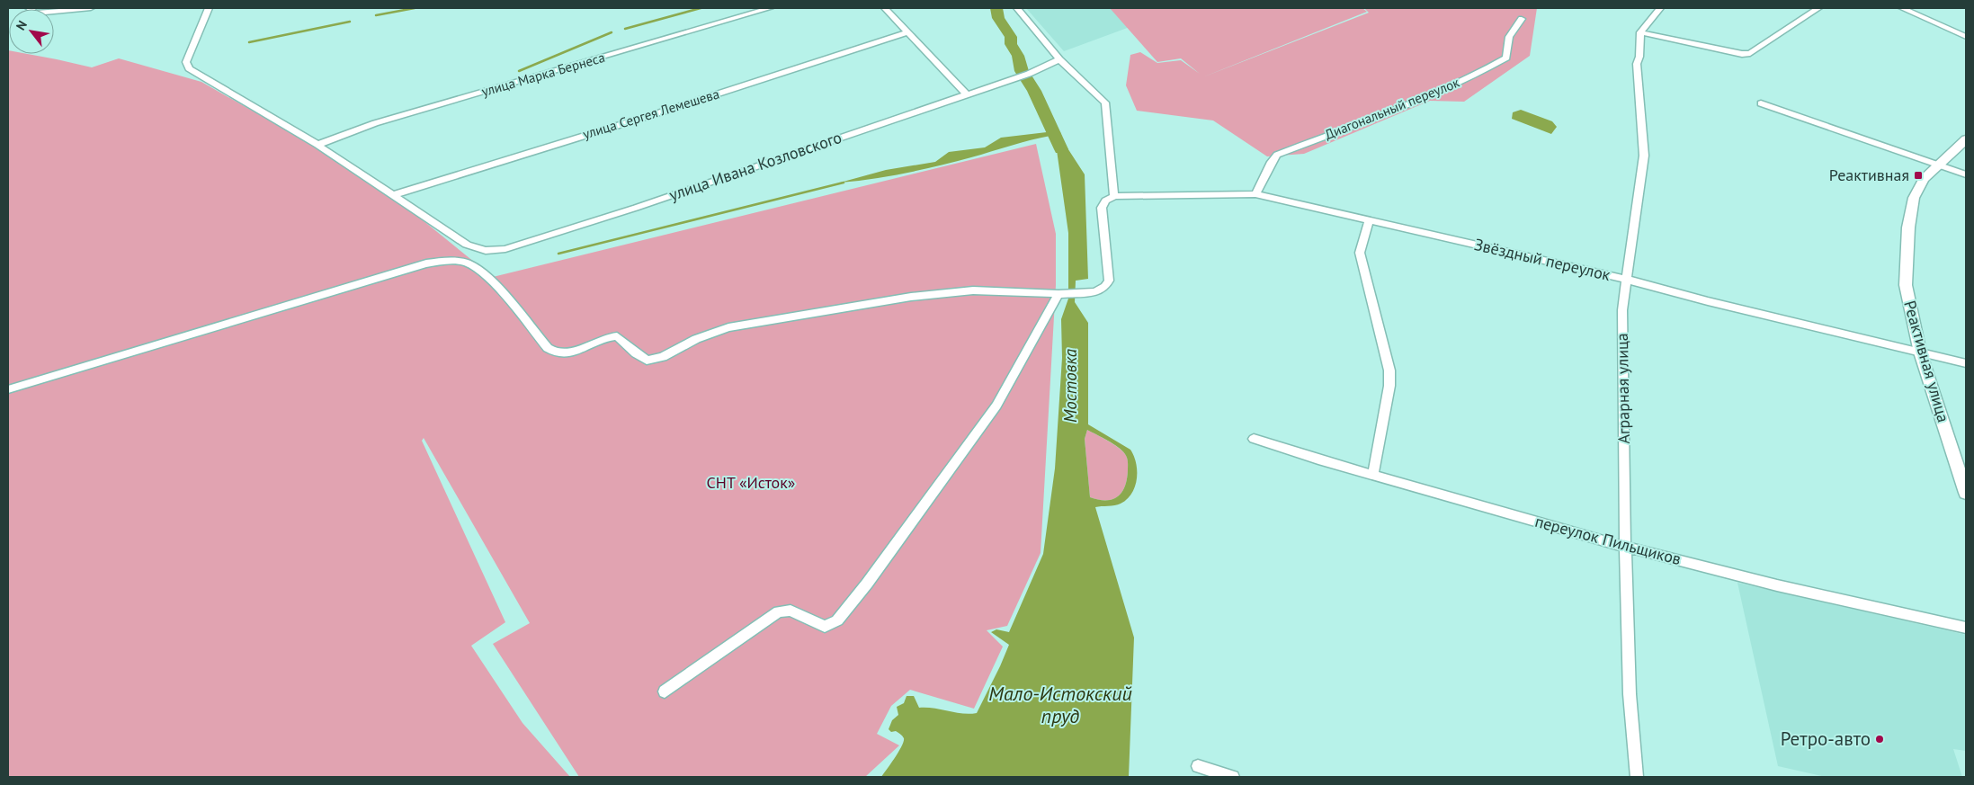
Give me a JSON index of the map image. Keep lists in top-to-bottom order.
{
  "streets": {
    "main road": ["Реактивная улица"],
    "street": [
      "улица Марка Бернеса",
      "Диагональный переулок",
      "улица Сергея Лемешева",
      "улица Ивана Козловского",
      "Звёздный переулок",
      "Аграрная улица",
      "переулок Пильщиков"
    ]
  },
  "crossings": [
    ["Диагональный переулок", "Звёздный переулок"],
    ["улица Сергея Лемешева", "улица Ивана Козловского"],
    ["Звёздный переулок", "Реактивная улица"],
    ["Звёздный переулок", "Аграрная улица"],
    ["Аграрная улица", "переулок Пильщиков"]
  ],
  "water": ["Мостовка", "Мало-Истокский пруд"],
  "parks": ["СНТ «Исток»"],
  "places": {
    "transit": ["Реактивная"],
    "other": ["Ретро-авто"]
  },
  "north": "top left"
}
